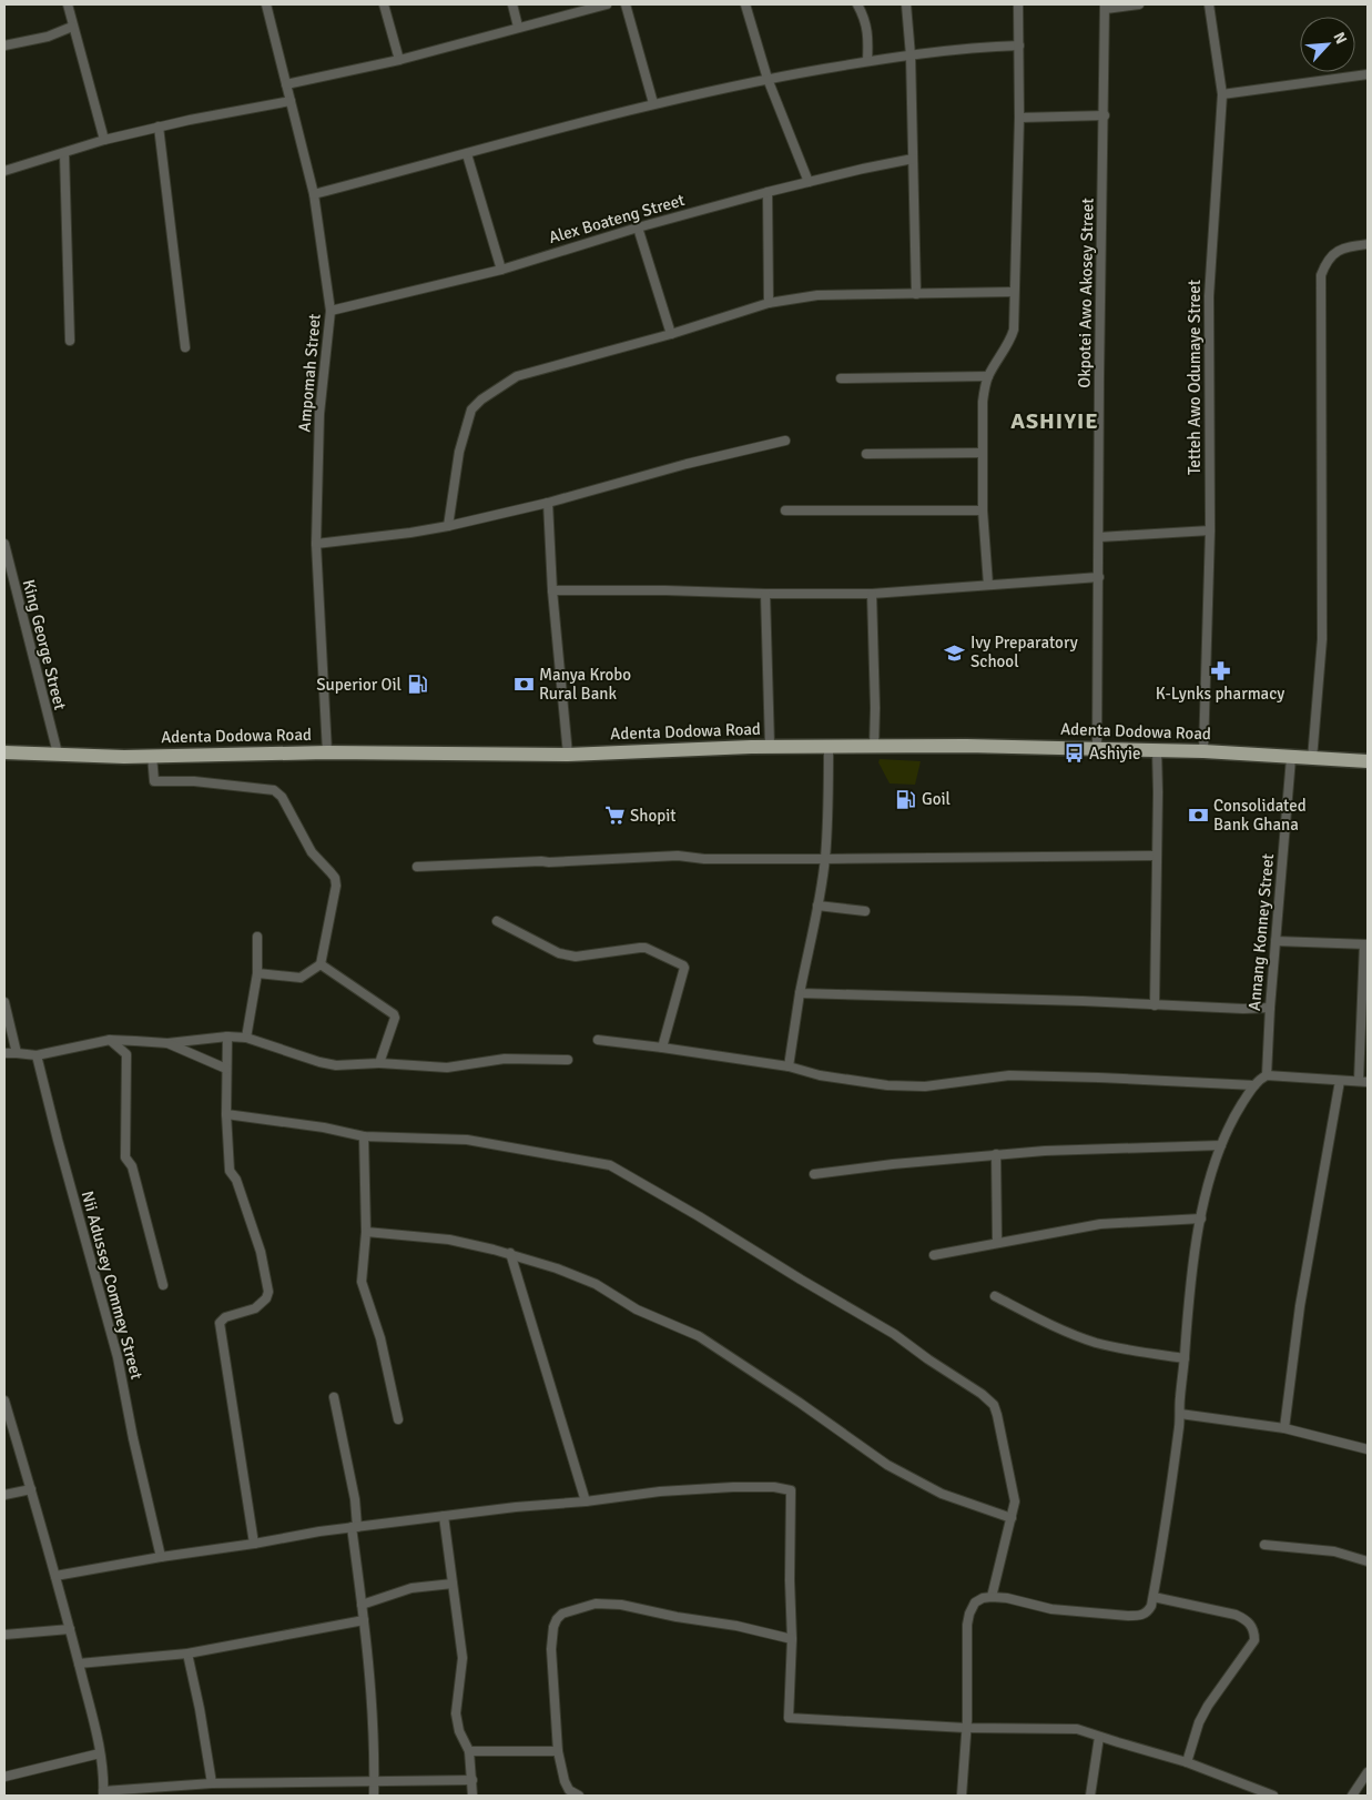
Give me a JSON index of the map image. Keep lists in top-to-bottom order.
{
  "streets": {
    "main road": ["Adenta Dodowa Road"],
    "street": [
      "Alex Boateng Street",
      "Okpotei Awo Akosey Street",
      "Ampomah Street",
      "Tetteh Awo Odumaye Street",
      "King George Street",
      "Annang Konney Street",
      "Nii Adussey Commey Street"
    ]
  },
  "crossings": [
    ["Alex Boateng Street", "Ampomah Street"],
    ["Okpotei Awo Akosey Street", "Adenta Dodowa Road"],
    ["Ampomah Street", "Adenta Dodowa Road"],
    ["Tetteh Awo Odumaye Street", "Adenta Dodowa Road"],
    ["King George Street", "Adenta Dodowa Road"],
    ["Adenta Dodowa Road", "Annang Konney Street"]
  ],
  "districts": ["ASHIYIE"],
  "places": {
    "school or university": ["Ivy Preparatory School"],
    "pharmacy": ["K-Lynks pharmacy"],
    "fuel station": ["Superior Oil", "Goil"],
    "bank": ["Manya Krobo Rural Bank", "Consolidated Bank Ghana"],
    "bus stop": ["Ashiyie"],
    "supermarket": ["Shopit"]
  },
  "north": "top right"
}
